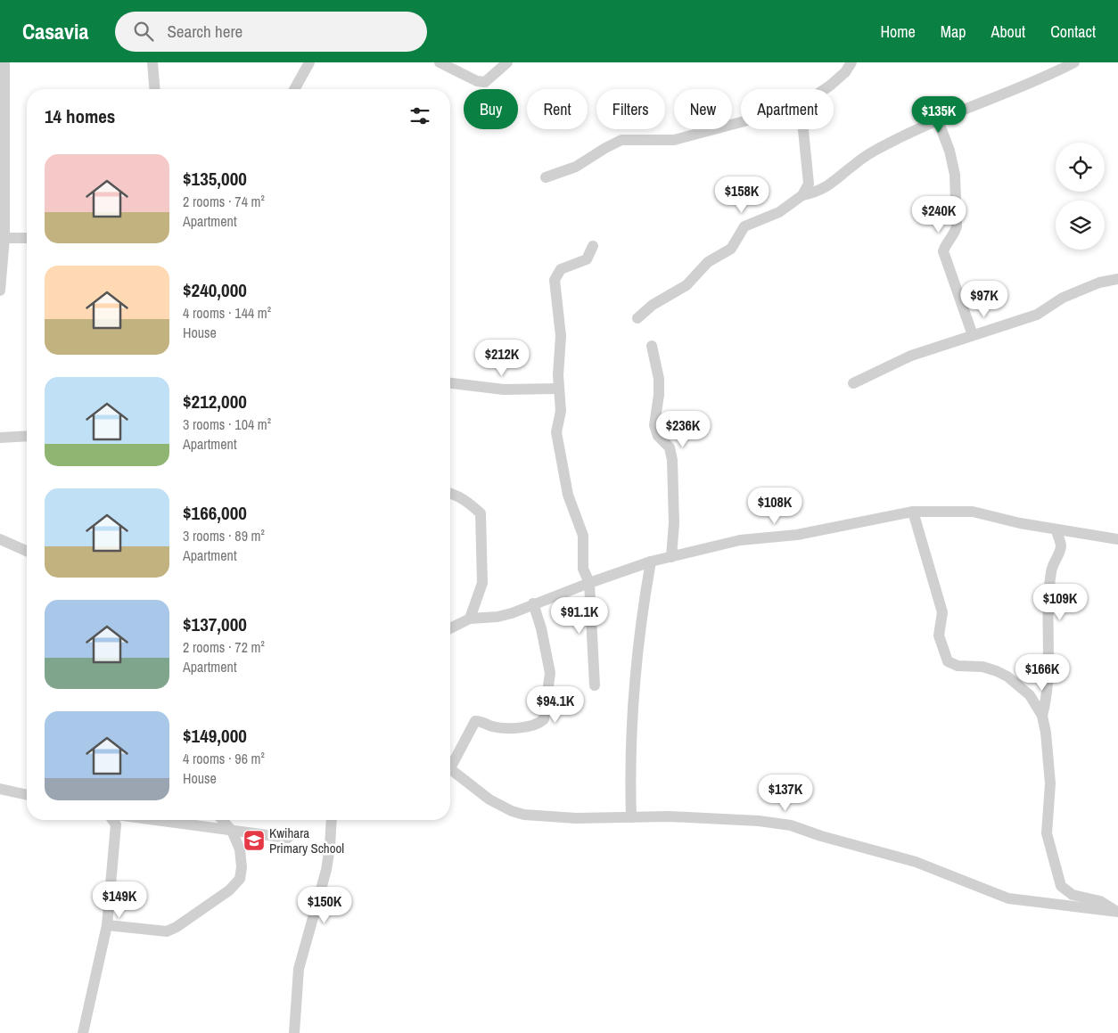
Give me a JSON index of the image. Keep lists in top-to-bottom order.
{
  "places": {
    "school or university": ["Kwihara Primary School"]
  },
  "page": {
    "header": "Casavia",
    "search": "Search here",
    "nav": [
      "Home",
      "Map",
      "About",
      "Contact"
    ],
    "chip": [
      "Buy",
      "Rent",
      "Filters",
      "New",
      "Apartment"
    ],
    "heading": "14 homes",
    "price": [
      "$135K",
      "$158K",
      "$240K",
      "$97K",
      "$212K",
      "$236K",
      "$108K",
      "$109K",
      "$91.1K",
      "$166K",
      "$94.1K",
      "$137K",
      "$149K",
      "$150K"
    ],
    "list": [
      {
        "name": "$135,000",
        "note": "2 rooms · 74 m² · Apartment"
      },
      {
        "name": "$240,000",
        "note": "4 rooms · 144 m² · House"
      },
      {
        "name": "$212,000",
        "note": "3 rooms · 104 m² · Apartment"
      },
      {
        "name": "$166,000",
        "note": "3 rooms · 89 m² · Apartment"
      },
      {
        "name": "$137,000",
        "note": "2 rooms · 72 m² · Apartment"
      },
      {
        "name": "$149,000",
        "note": "4 rooms · 96 m² · House"
      }
    ]
  }
}
